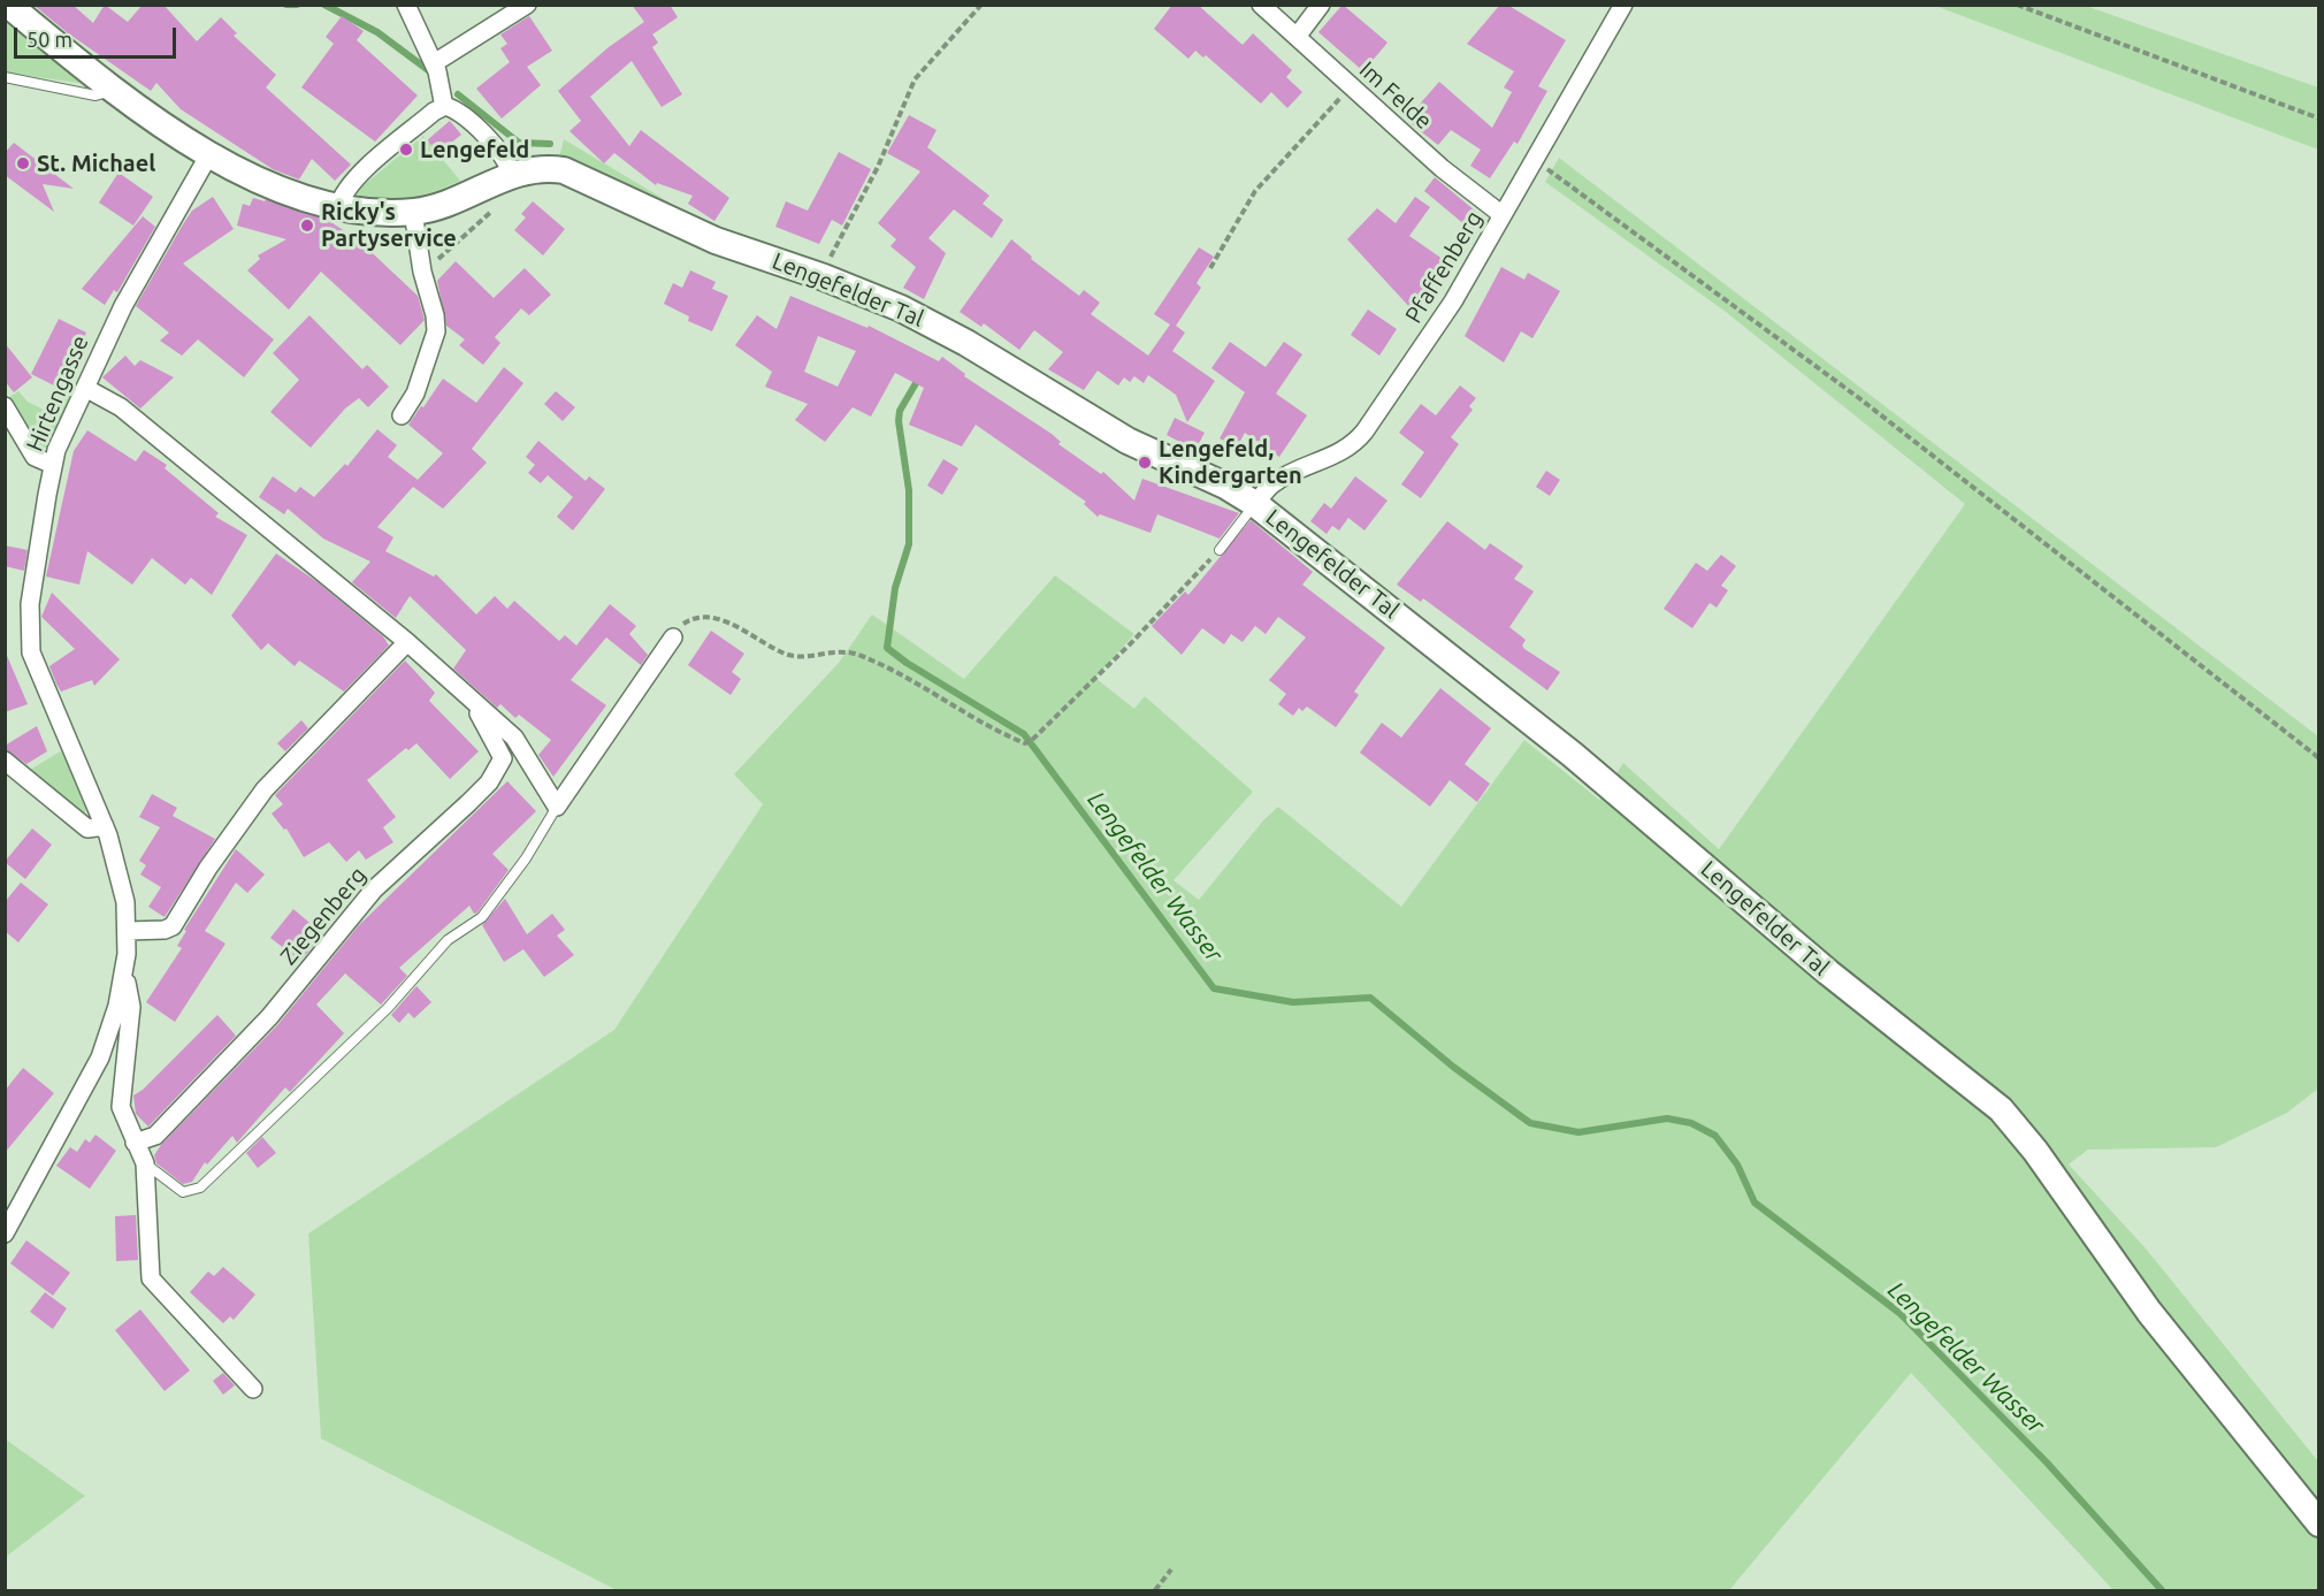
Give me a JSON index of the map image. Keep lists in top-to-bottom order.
{
  "streets": {
    "street": [
      "Im Felde",
      "Pfaffenberg",
      "Lengefelder Tal",
      "Hirtengasse",
      "Ziegenberg"
    ]
  },
  "crossings": [
    ["Im Felde", "Pfaffenberg"],
    ["Pfaffenberg", "Lengefelder Tal"],
    ["Lengefelder Tal", "Hirtengasse"],
    ["Hirtengasse", "Ziegenberg"]
  ],
  "water": ["Lengefelder Wasser"],
  "places": [
    "Lengefeld",
    "St. Michael",
    "Ricky's Partyservice",
    "Lengefeld, Kindergarten"
  ],
  "scale_bar": "50 m"
}
